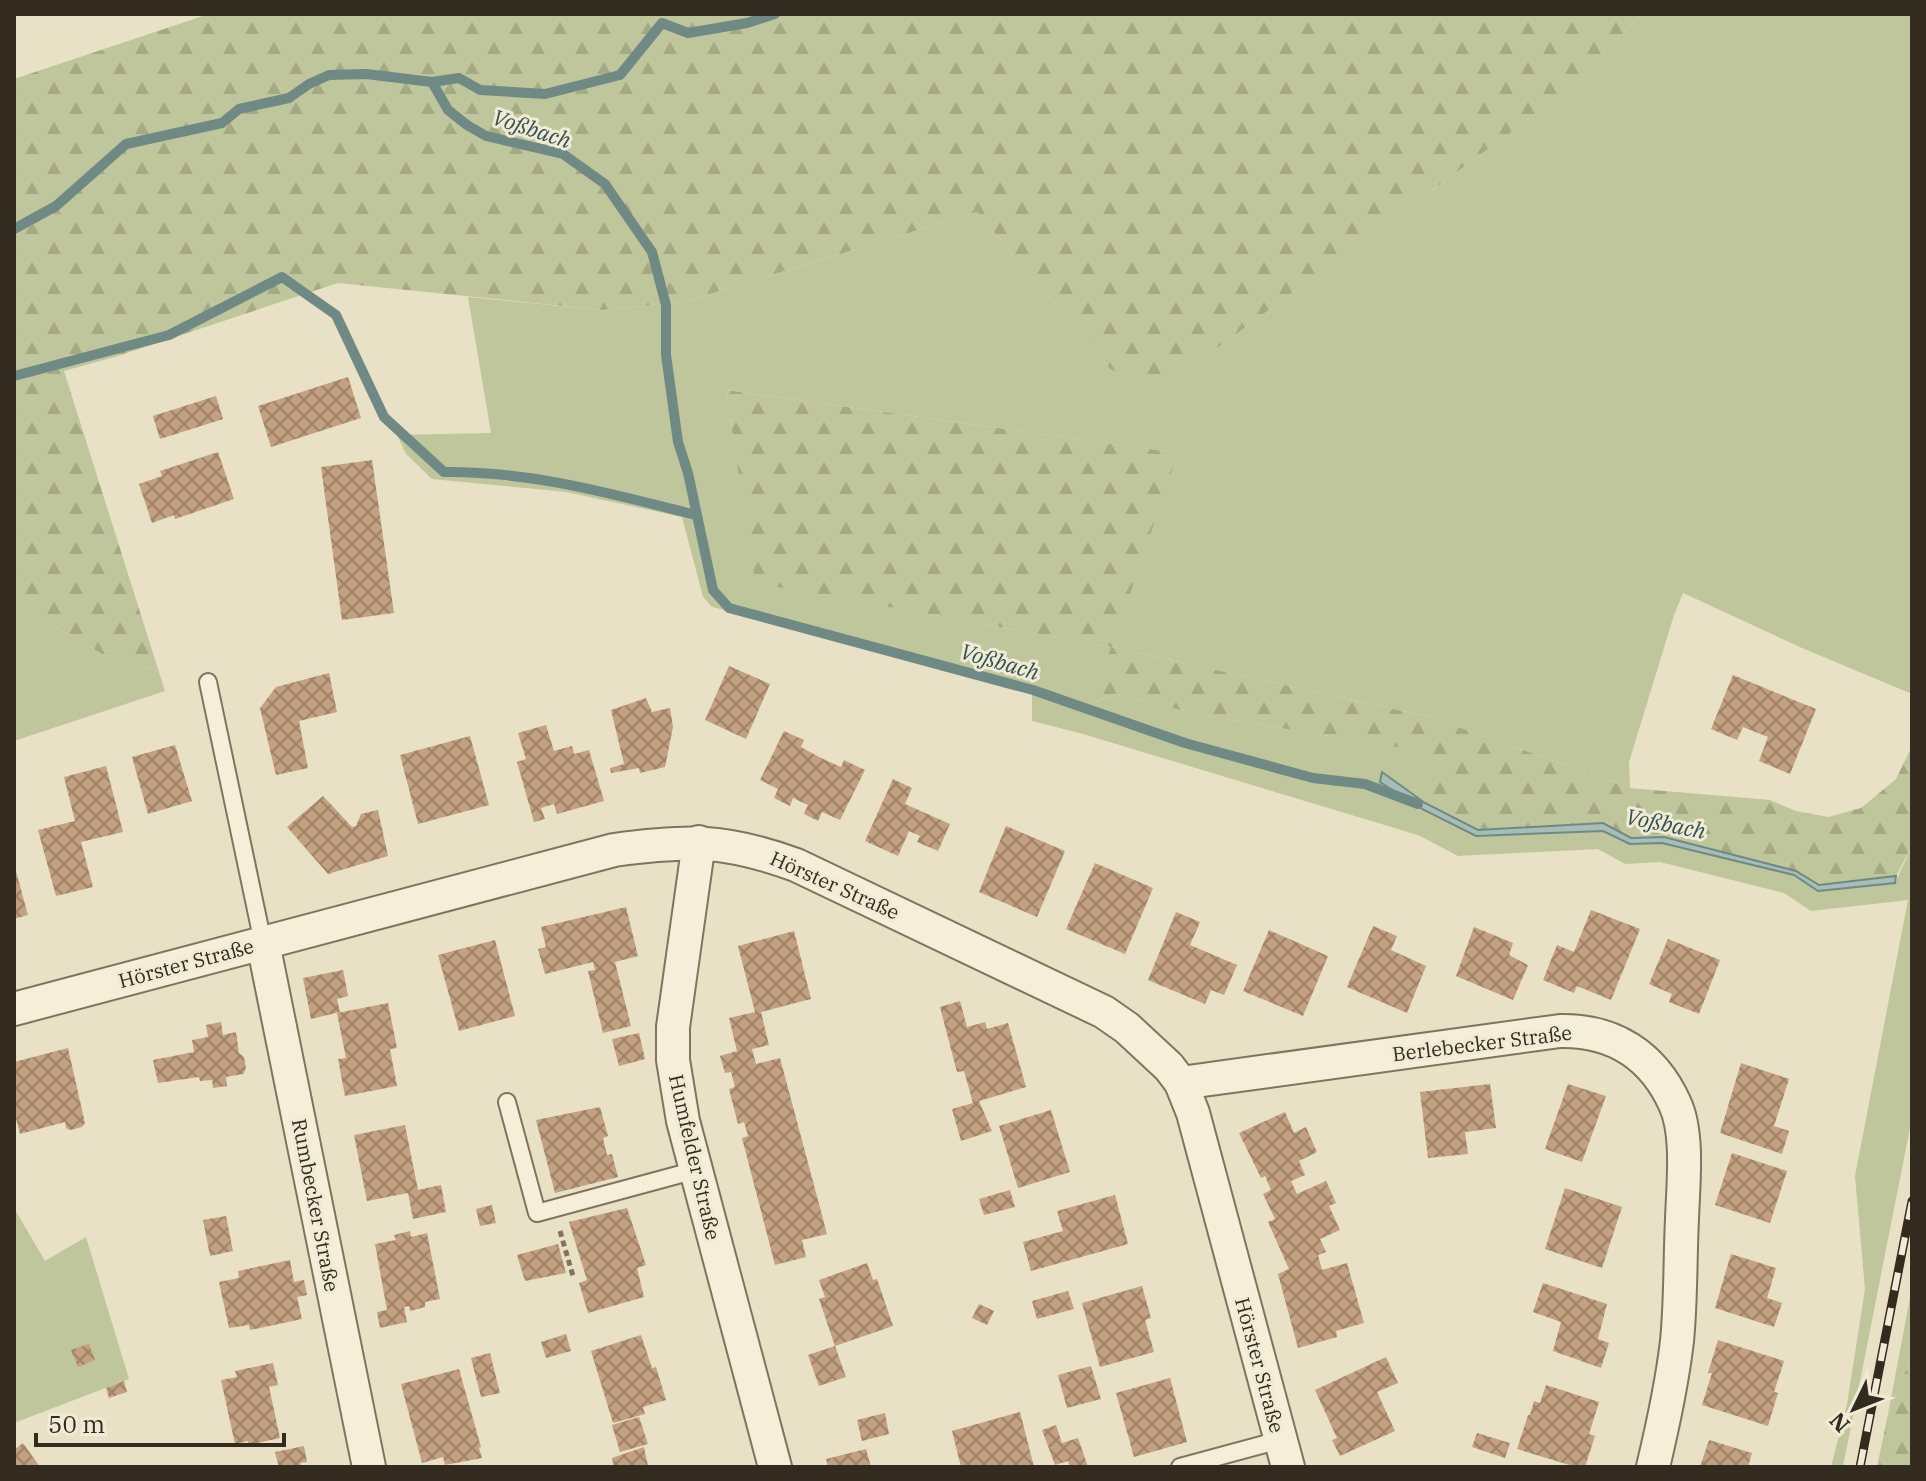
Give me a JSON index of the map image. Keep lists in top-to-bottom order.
{
  "streets": {
    "street": [
      "Hörster Straße",
      "Berlebecker Straße",
      "Humfelder Straße",
      "Rumbecker Straße"
    ]
  },
  "crossings": [
    ["Hörster Straße", "Berlebecker Straße"],
    ["Hörster Straße", "Humfelder Straße"],
    ["Hörster Straße", "Rumbecker Straße"]
  ],
  "water": ["Voßbach"],
  "scale_bar": "50 m",
  "north": "bottom left"
}
